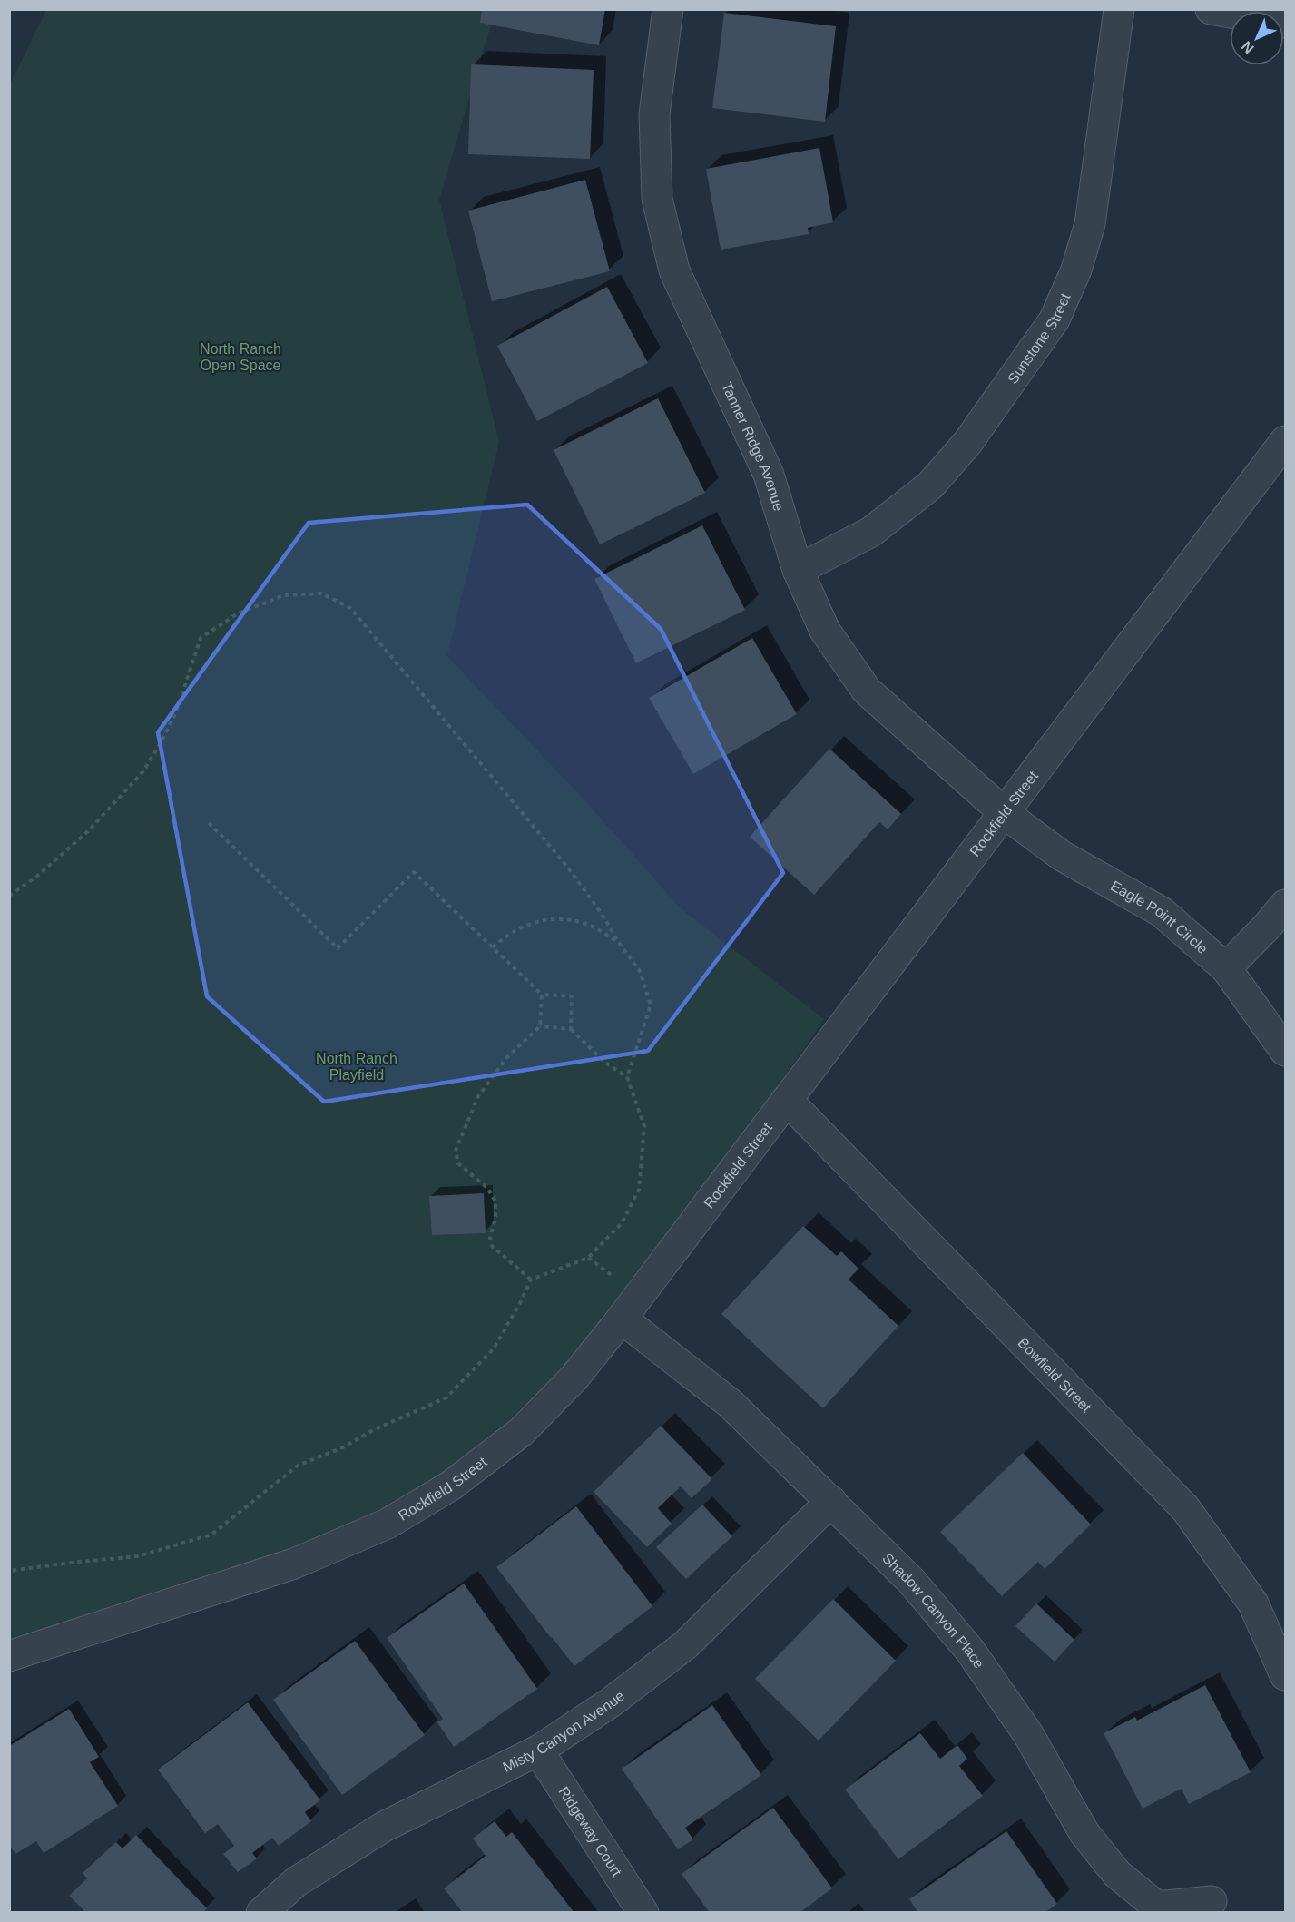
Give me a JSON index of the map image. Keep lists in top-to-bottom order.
{
  "streets": {
    "street": [
      "Sunstone Street",
      "Tanner Ridge Avenue",
      "Rockfield Street",
      "Eagle Point Circle",
      "Bowfield Street",
      "Shadow Canyon Place",
      "Misty Canyon Avenue",
      "Ridgeway Court"
    ]
  },
  "crossings": [
    ["Sunstone Street", "Tanner Ridge Avenue"],
    ["Tanner Ridge Avenue", "Rockfield Street"],
    ["Tanner Ridge Avenue", "Eagle Point Circle"],
    ["Rockfield Street", "Eagle Point Circle"],
    ["Rockfield Street", "Bowfield Street"],
    ["Rockfield Street", "Shadow Canyon Place"],
    ["Shadow Canyon Place", "Misty Canyon Avenue"],
    ["Misty Canyon Avenue", "Ridgeway Court"]
  ],
  "parks": ["North Ranch Open Space", "North Ranch Playfield"],
  "north": "bottom left"
}
